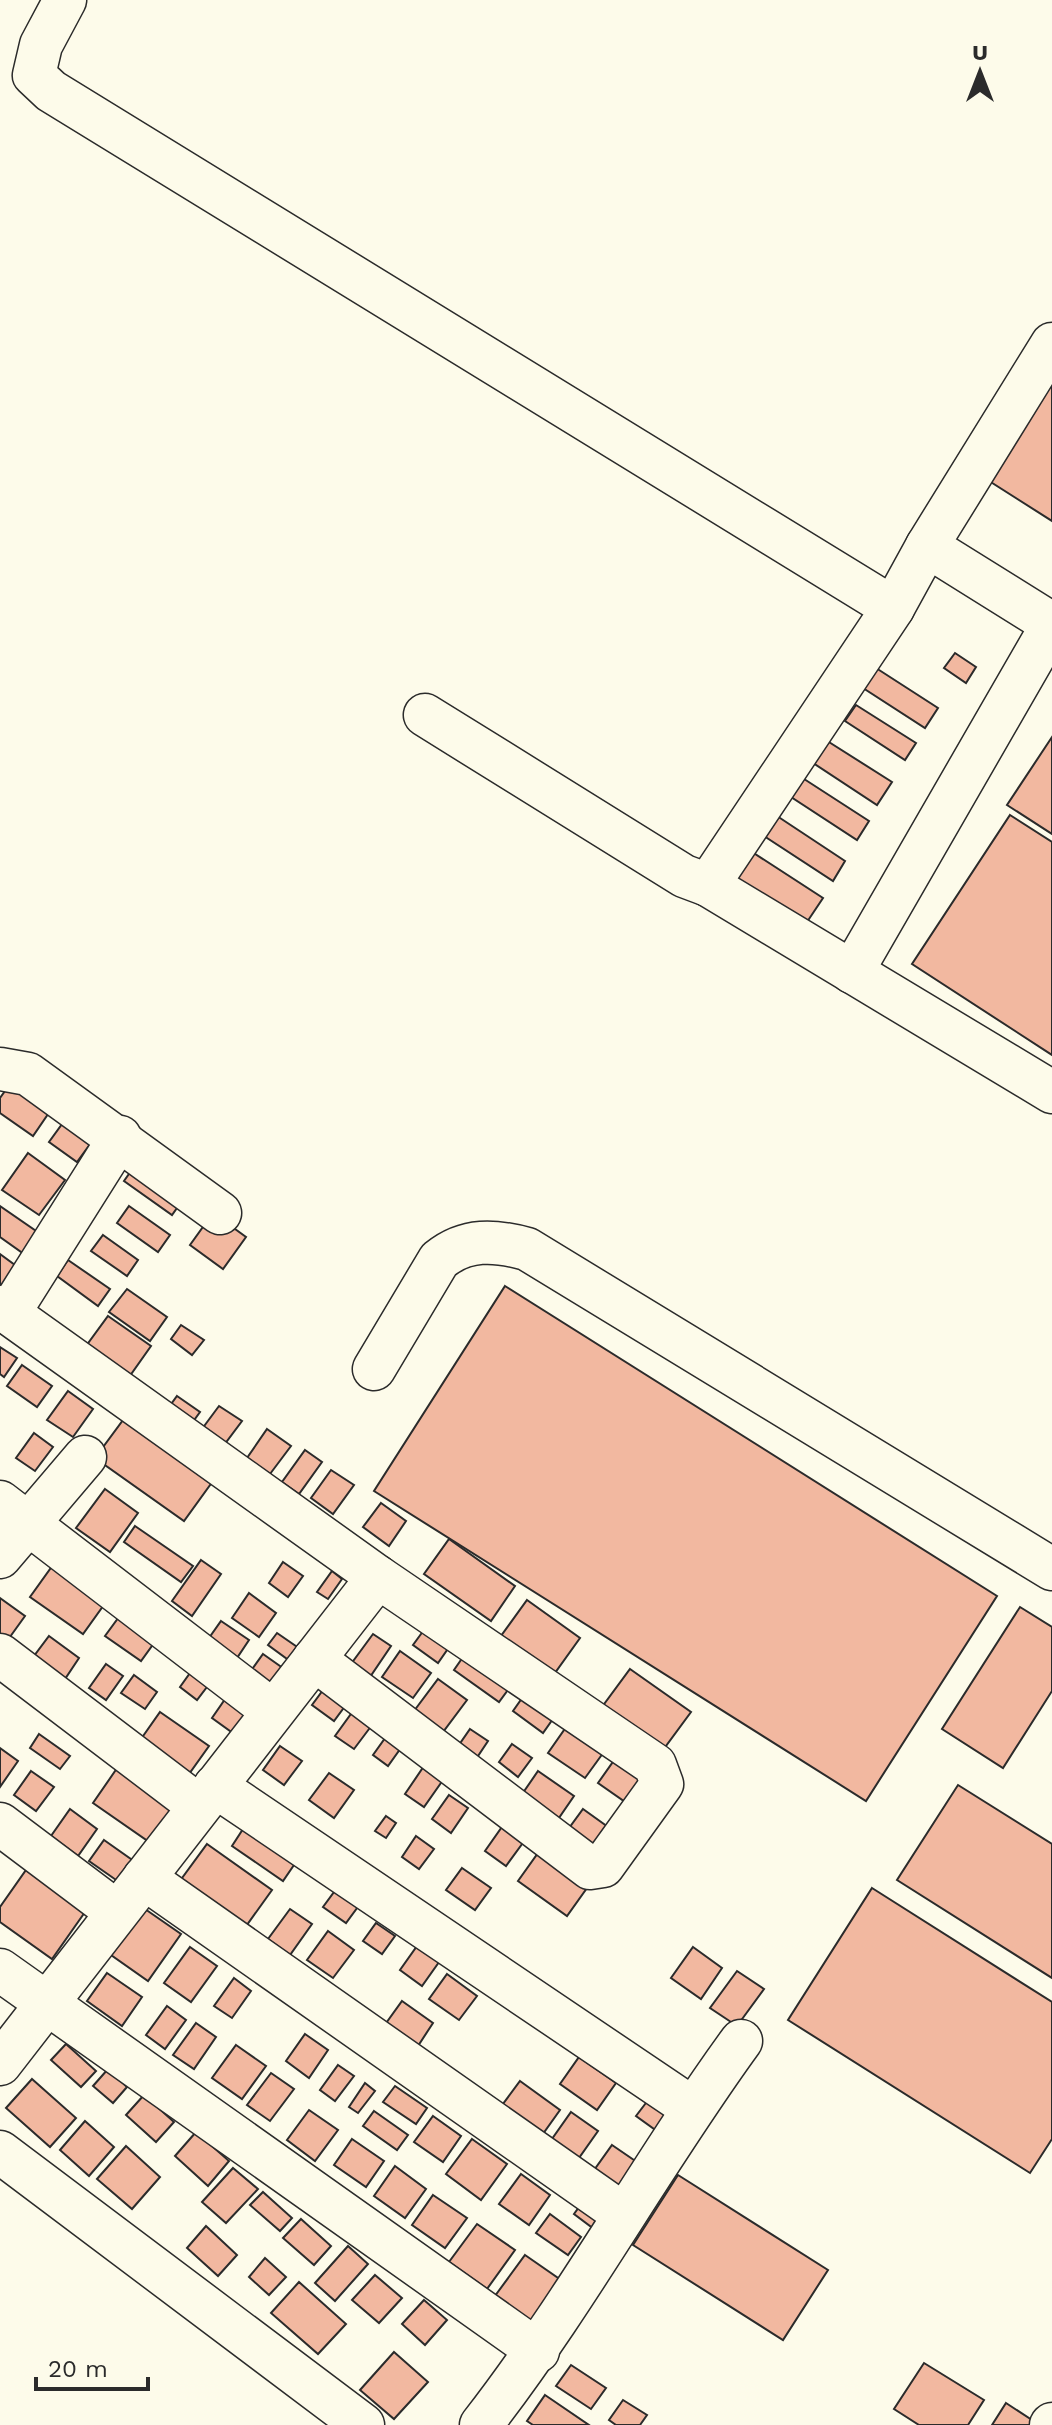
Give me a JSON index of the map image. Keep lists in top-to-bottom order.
{
  "scale_bar": "20 m",
  "north": "top"
}
